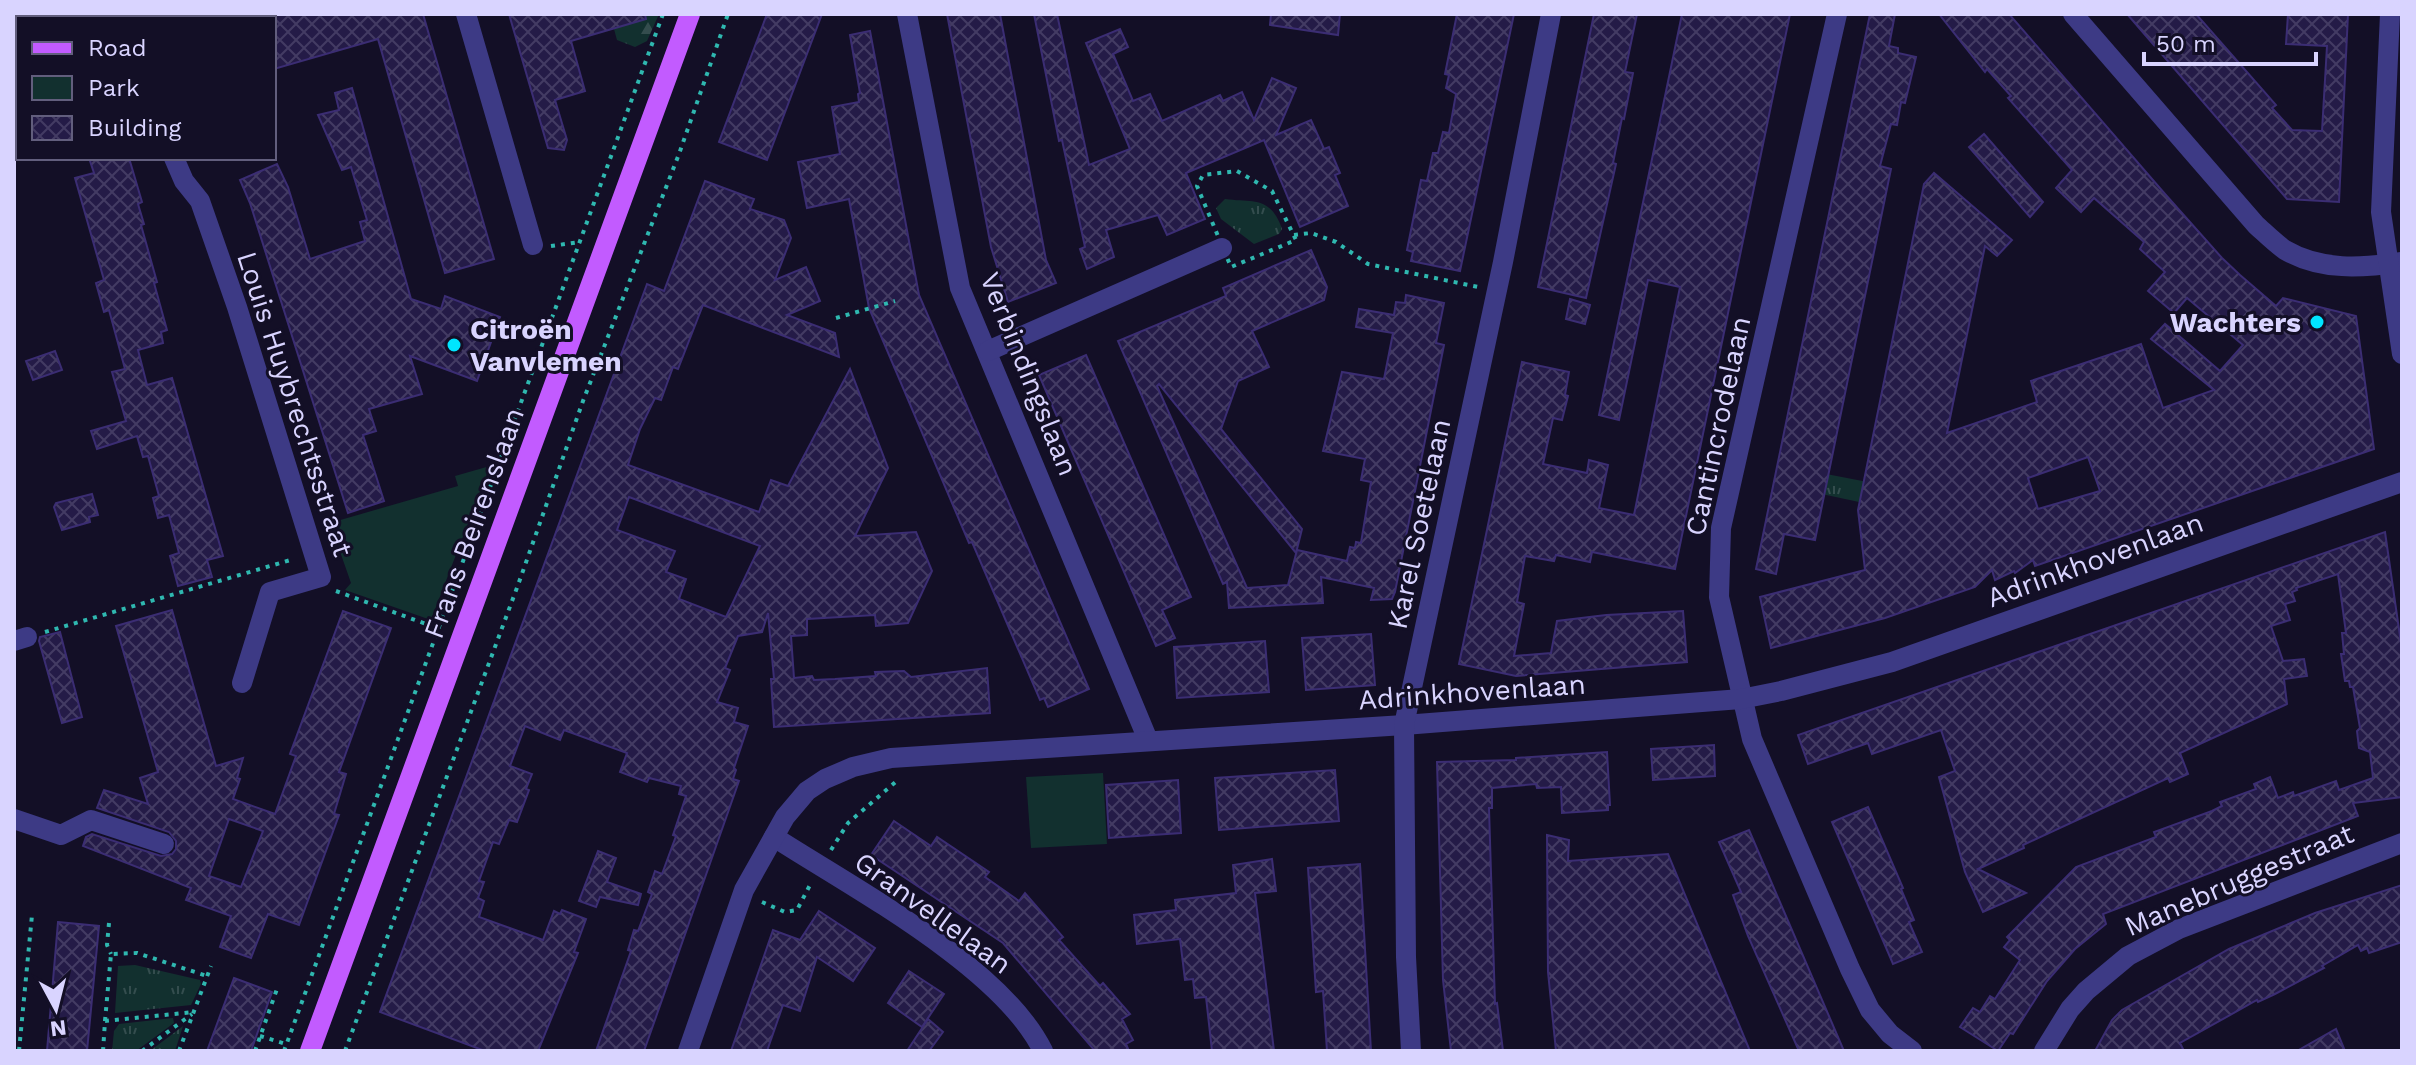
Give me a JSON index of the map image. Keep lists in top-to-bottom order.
{
  "streets": {
    "main road": ["Frans Beirenslaan"],
    "street": [
      "Verbindingslaan",
      "Louis Huybrechtsstraat",
      "Cantincrodelaan",
      "Karel Soetelaan",
      "Adrinkhovenlaan",
      "Manebruggestraat",
      "Granvellelaan"
    ]
  },
  "crossings": [
    ["Verbindingslaan", "Adrinkhovenlaan"],
    ["Cantincrodelaan", "Adrinkhovenlaan"],
    ["Karel Soetelaan", "Adrinkhovenlaan"],
    ["Adrinkhovenlaan", "Granvellelaan"]
  ],
  "places": ["Wachters", "Citroën Vanvlemen"],
  "legend": ["Road", "Park", "Building"],
  "scale_bar": "50 m",
  "north": "bottom"
}
